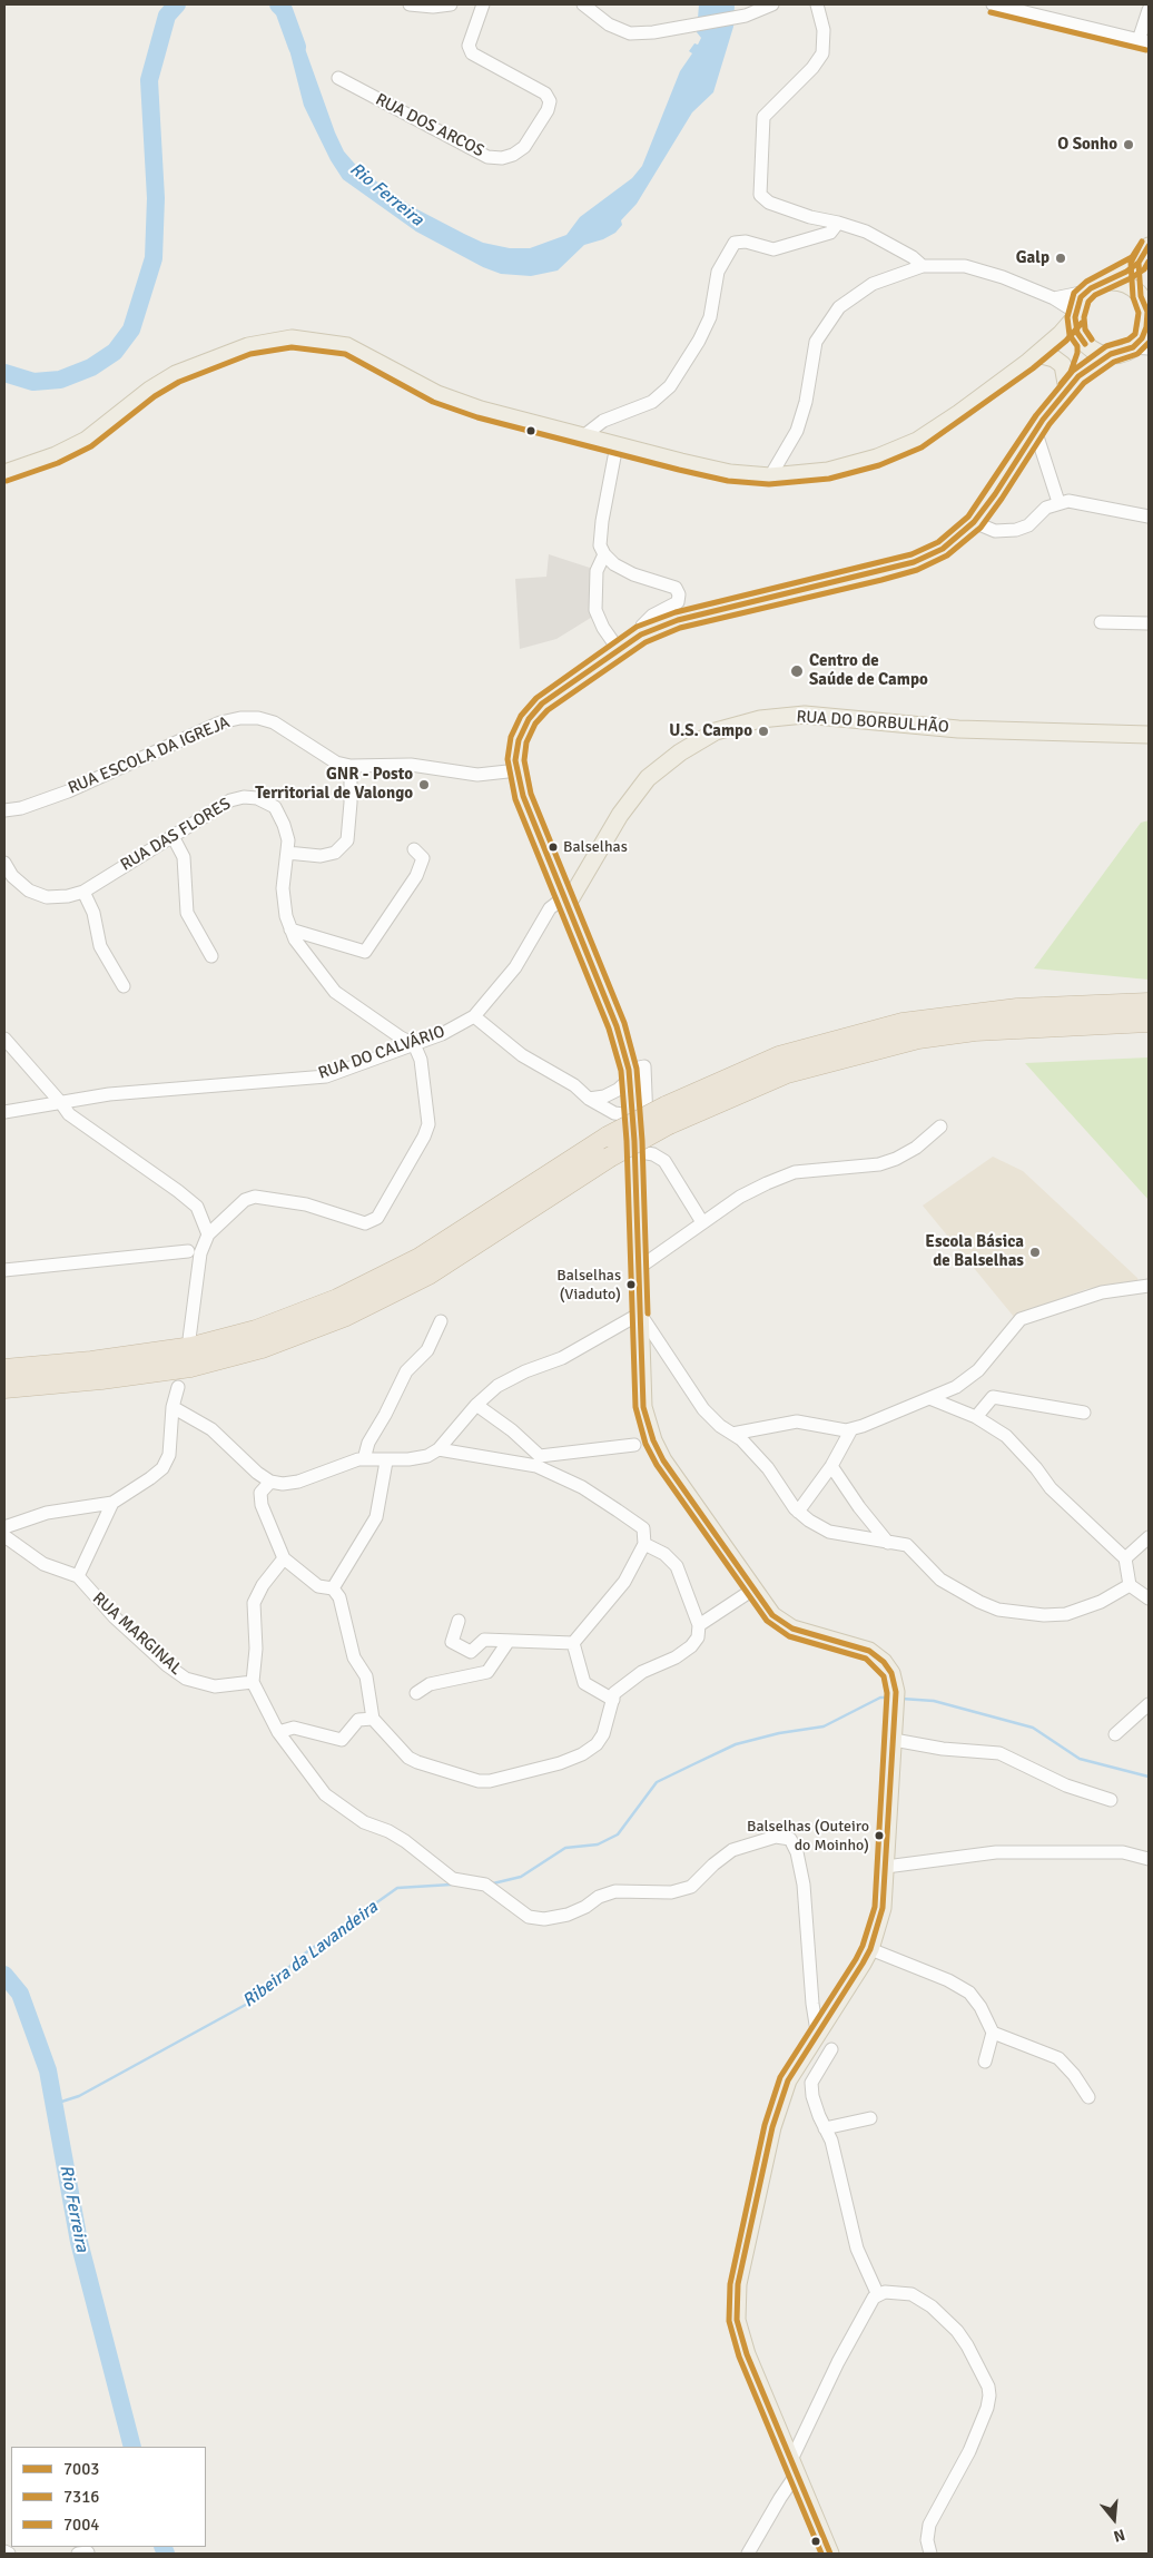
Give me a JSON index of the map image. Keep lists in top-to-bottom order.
{
  "streets": {
    "main road": ["RUA DO BORBULHÃO"],
    "street": [
      "RUA DOS ARCOS",
      "RUA ESCOLA DA IGREJA",
      "RUA DAS FLORES",
      "RUA DO CALVÁRIO",
      "RUA MARGINAL"
    ]
  },
  "crossings": [
    ["RUA DO BORBULHÃO", "RUA DO CALVÁRIO"],
    ["RUA DAS FLORES", "RUA DO CALVÁRIO"]
  ],
  "water": ["Rio Ferreira", "Ribeira da Lavandeira"],
  "places": [
    "O Sonho",
    "Galp",
    "Centro de Saúde de Campo",
    "U.S. Campo",
    "GNR - Posto Territorial de Valongo",
    "Balselhas",
    "Escola Básica de Balselhas",
    "Balselhas (Viaduto)",
    "Balselhas (Outeiro do Moinho)"
  ],
  "lines": ["transit line 7316", "transit line 7004", "transit line 7003"],
  "legend": ["7003", "7316", "7004"],
  "north": "bottom"
}
